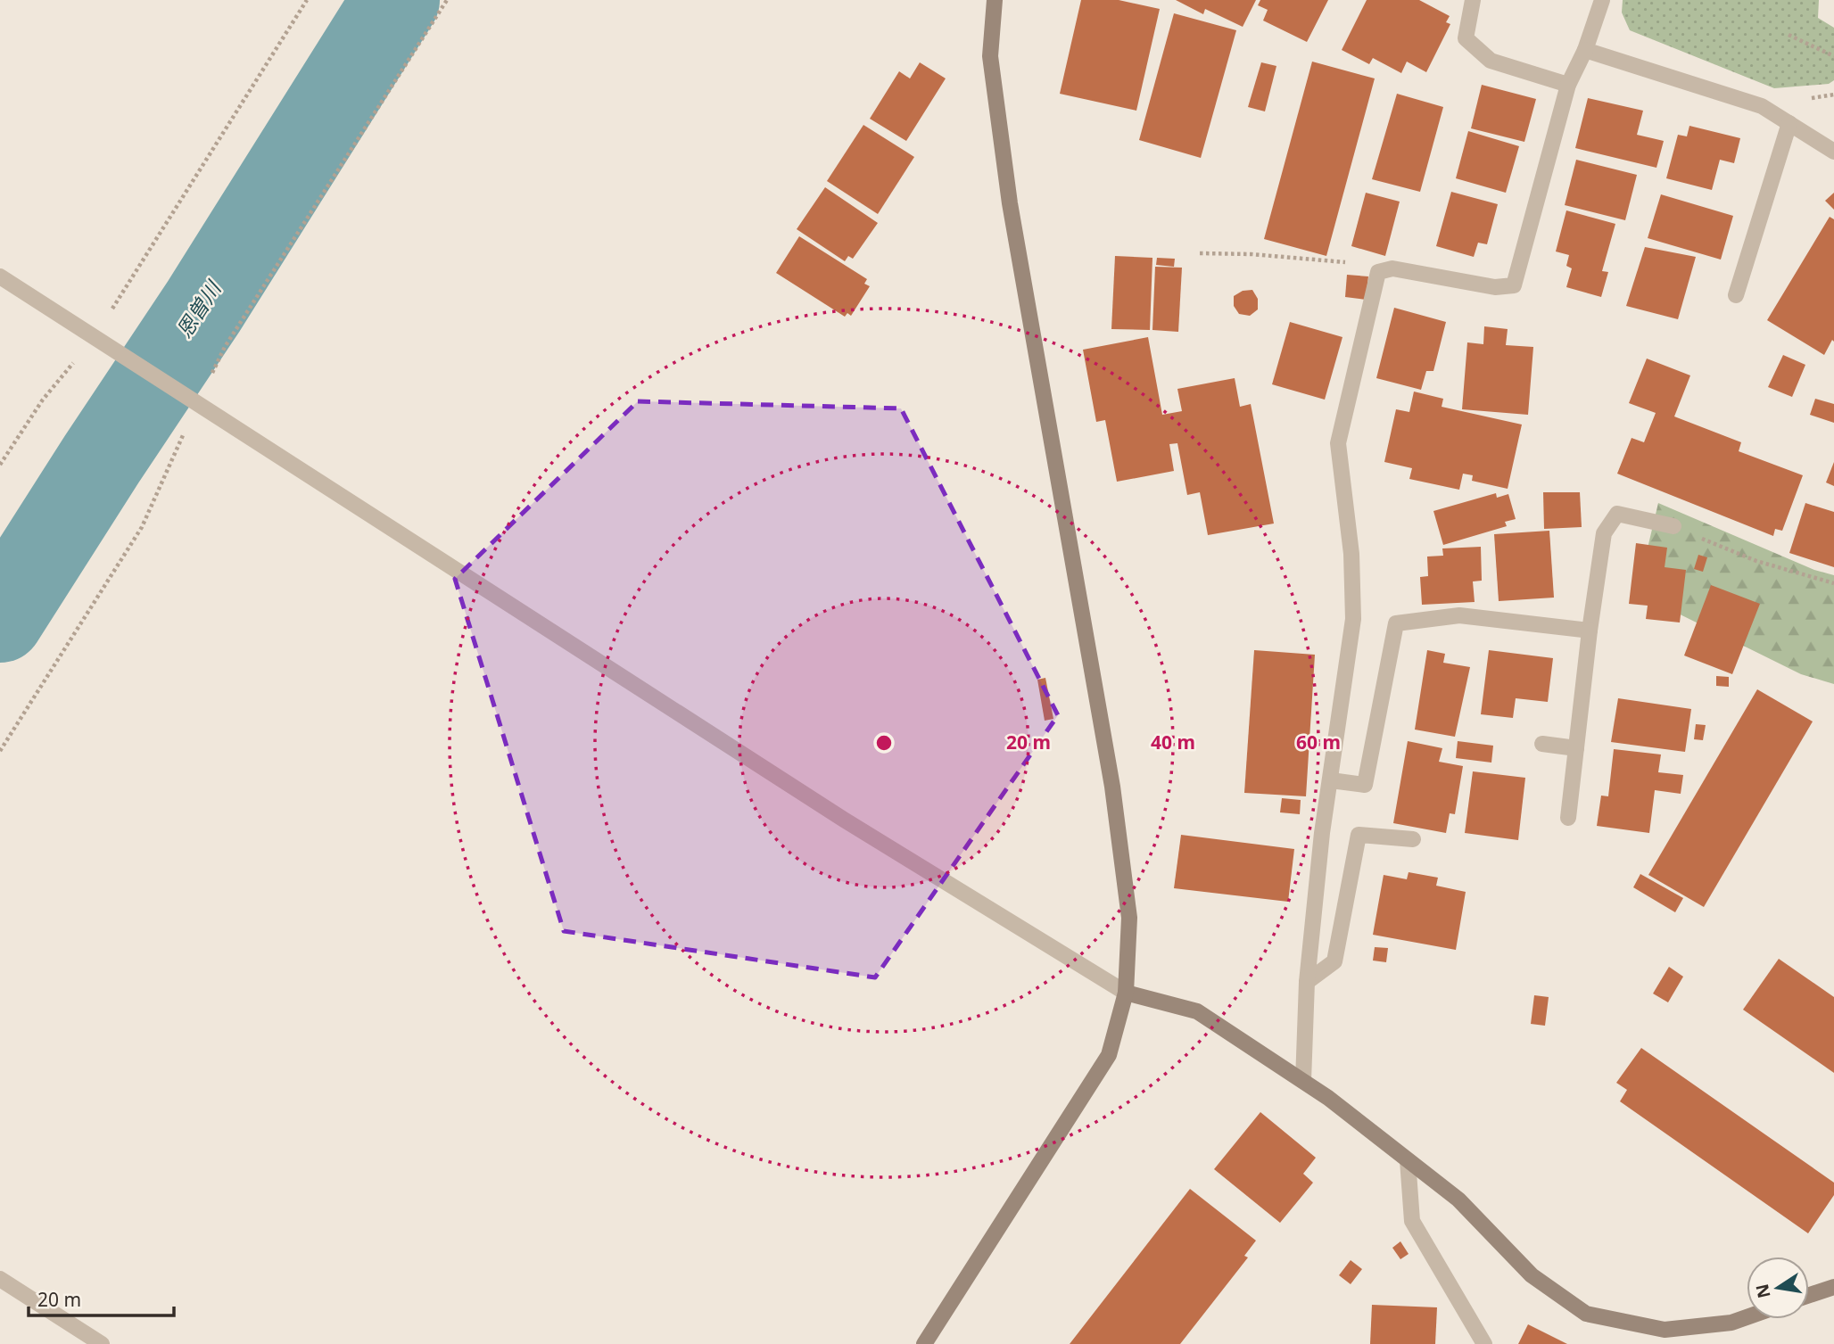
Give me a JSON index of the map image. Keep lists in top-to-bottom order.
{
  "water": ["恩曽川"],
  "scale_bar": "20 m",
  "north": "left",
  "rings": ["20 m", "40 m", "60 m"]
}
